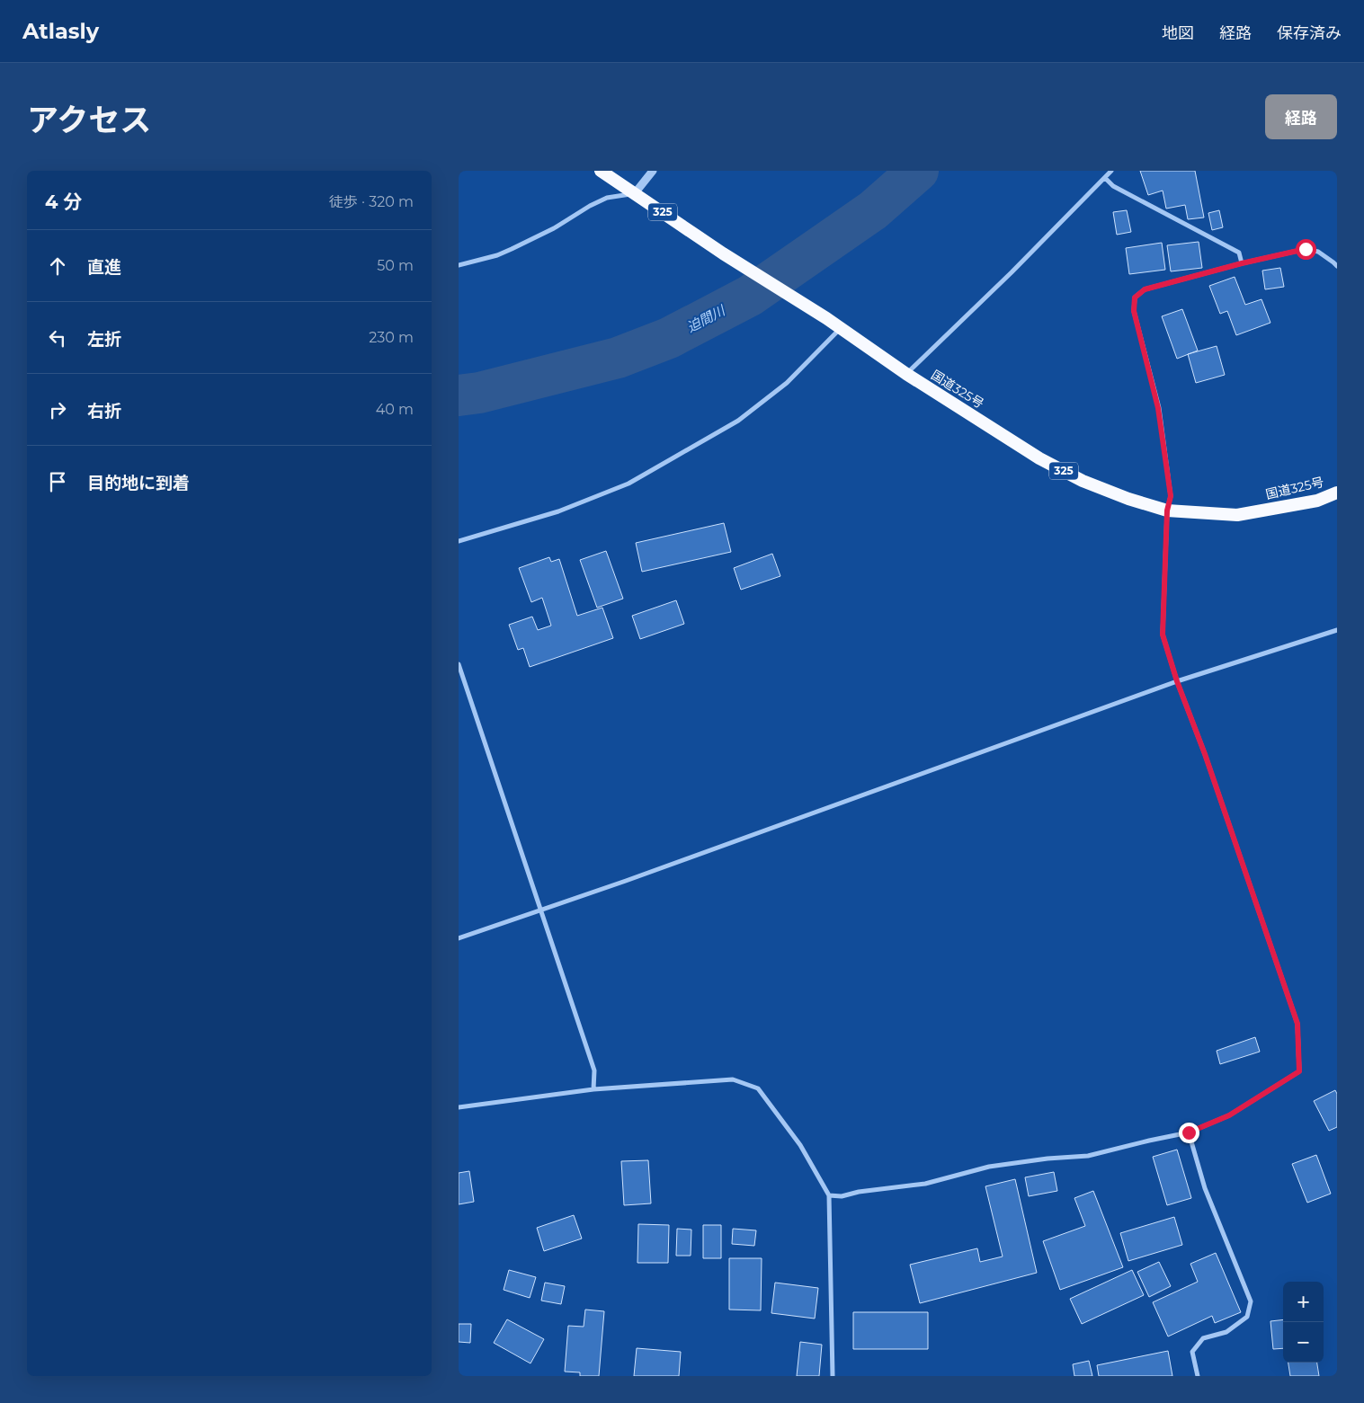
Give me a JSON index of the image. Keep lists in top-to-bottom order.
{
  "streets": {
    "highway": ["325", "国道325号"]
  },
  "water": ["迫間川"],
  "page": {
    "header": "Atlasly",
    "nav": ["地図", "経路", "保存済み"],
    "title": "アクセス",
    "buttons": "経路",
    "heading": ["4 分", "徒歩 · 320 m"],
    "list": [
      ["直進", "50 m"],
      ["左折", "230 m"],
      ["右折", "40 m"],
      "目的地に到着"
    ],
    "map_buttons": ["+", "−"]
  }
}
